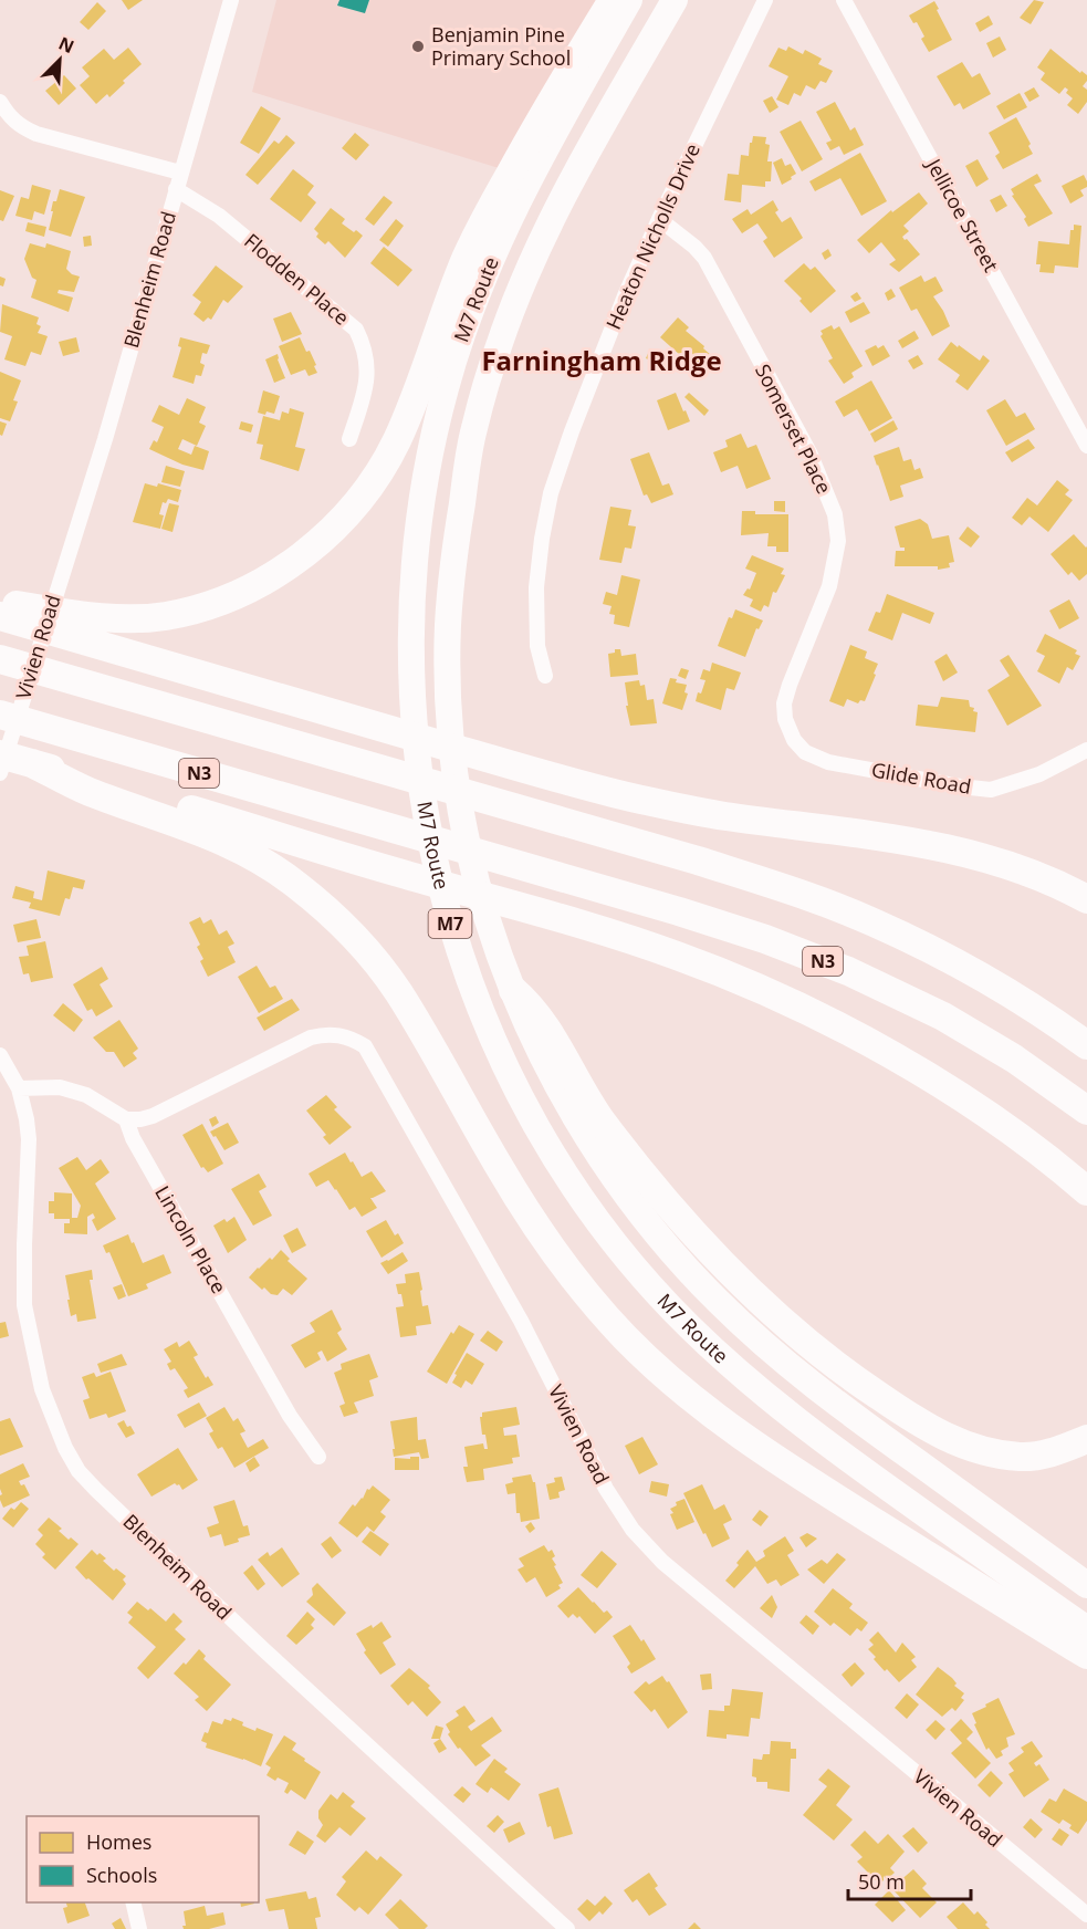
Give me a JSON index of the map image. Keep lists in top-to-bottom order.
{
  "streets": {
    "highway": ["M7 Route", "N3", "M7"],
    "street": [
      "Jellicoe Street",
      "Heaton Nicholls Drive",
      "Blenheim Road",
      "Flodden Place",
      "Somerset Place",
      "Vivien Road",
      "Glide Road",
      "Lincoln Place"
    ]
  },
  "crossings": [
    ["Heaton Nicholls Drive", "Somerset Place"],
    ["Blenheim Road", "Flodden Place"],
    ["Blenheim Road", "Vivien Road"],
    ["Somerset Place", "Glide Road"],
    ["Vivien Road", "Lincoln Place"]
  ],
  "districts": ["Farningham Ridge"],
  "places": ["Benjamin Pine Primary School"],
  "legend": ["Homes", "Schools"],
  "scale_bar": "50 m",
  "north": "top right"
}
